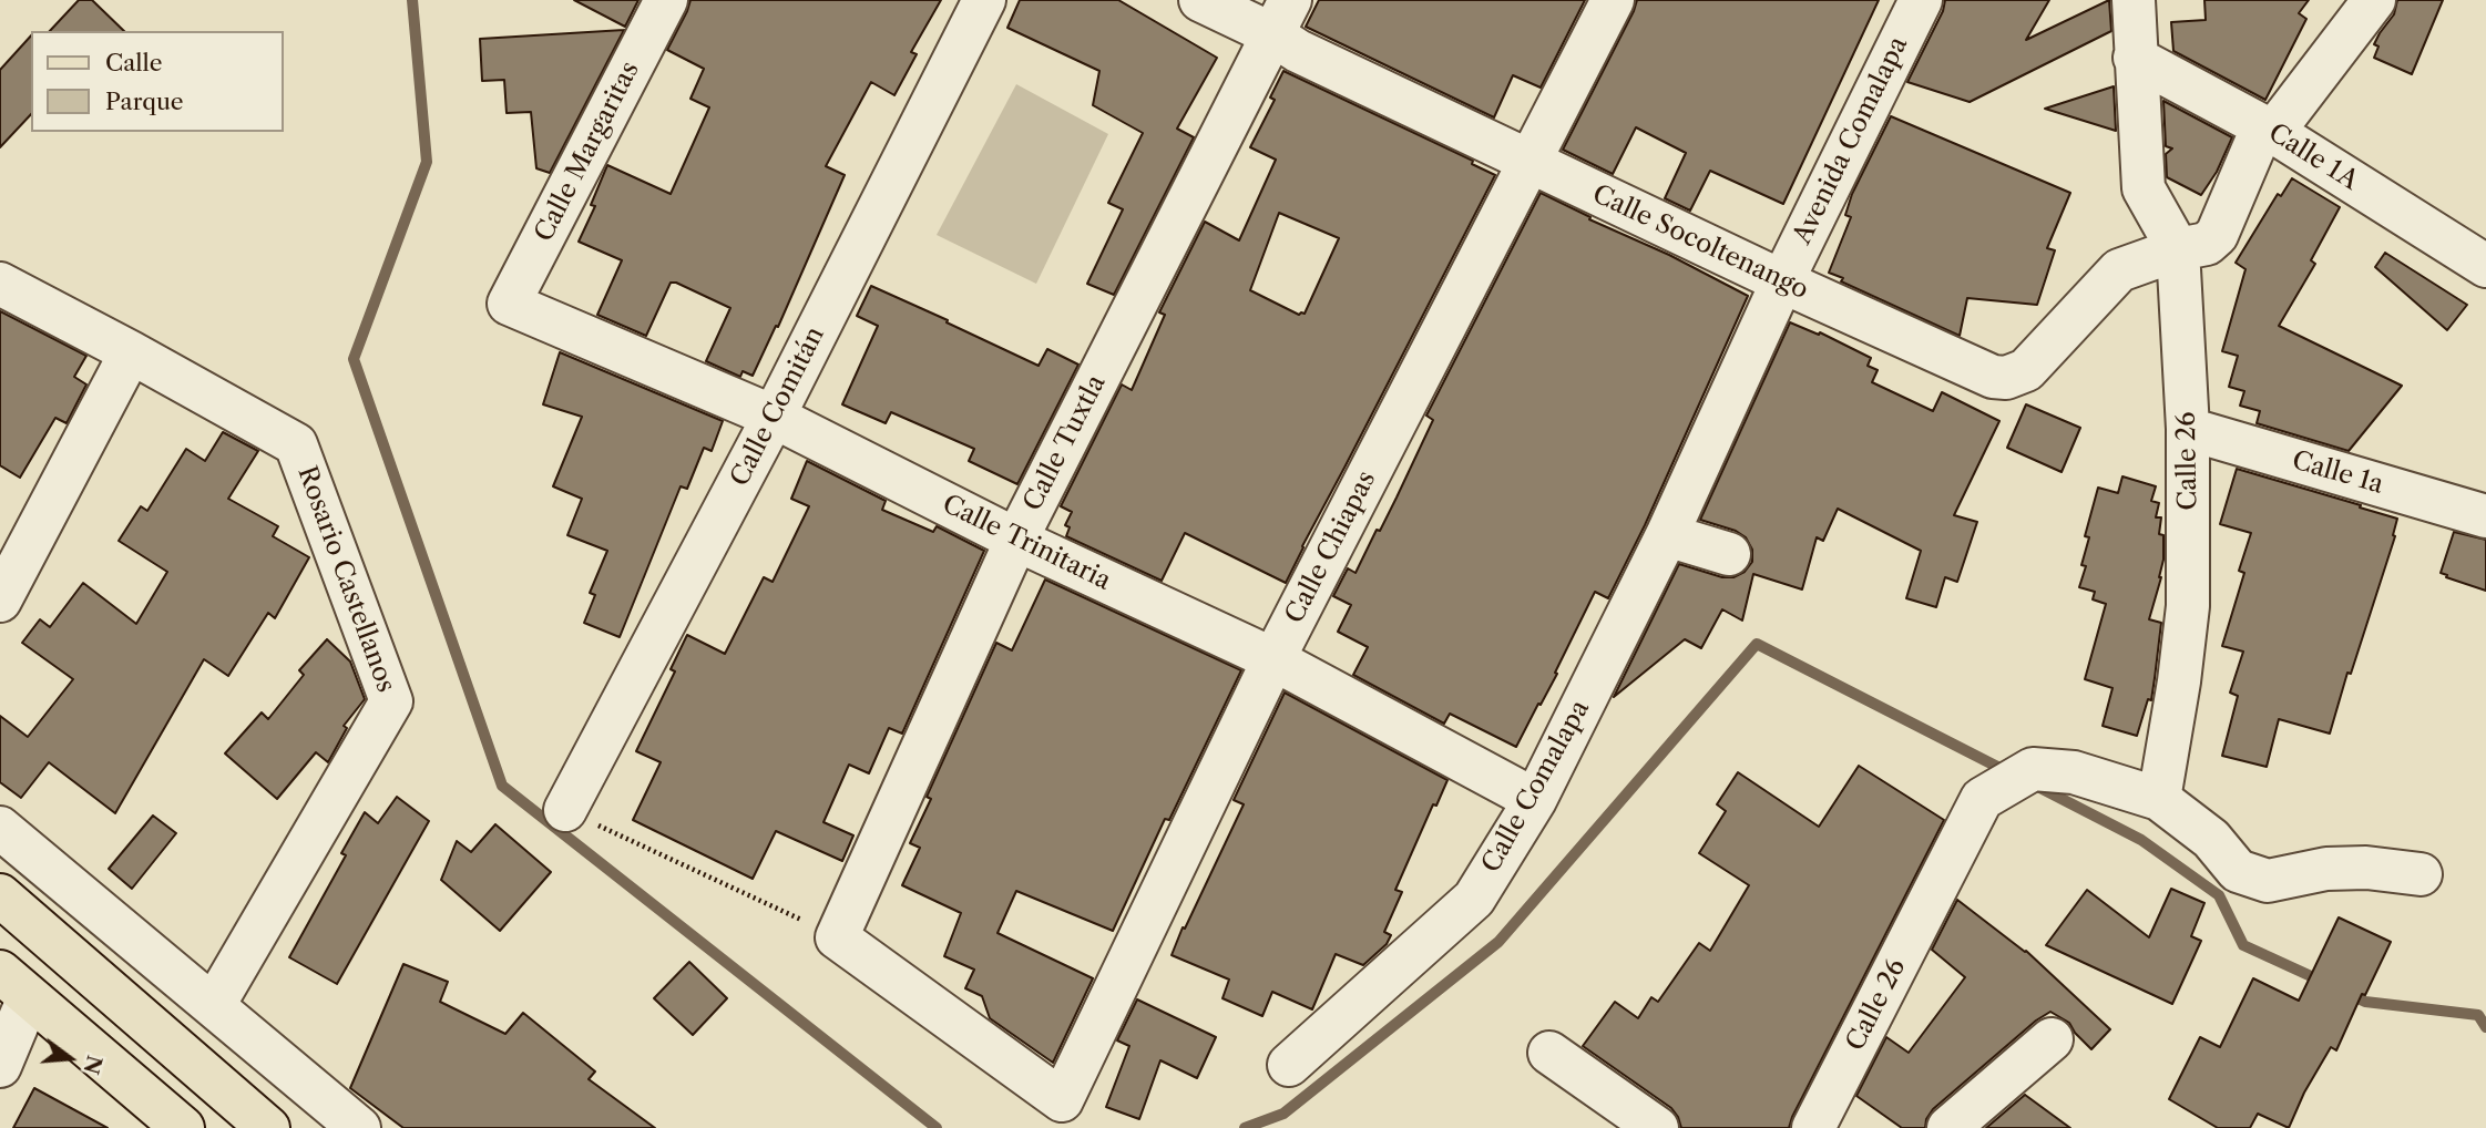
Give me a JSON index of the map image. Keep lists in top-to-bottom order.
{
  "streets": {
    "street": [
      "Avenida Comalapa",
      "Calle Margaritas",
      "Calle 1A",
      "Calle Socoltenango",
      "Calle Comitán",
      "Calle Tuxtla",
      "Calle 26",
      "Calle 1a",
      "Calle Trinitaria",
      "Calle Chiapas",
      "Rosario Castellanos",
      "Calle Comalapa"
    ]
  },
  "crossings": [
    ["Avenida Comalapa", "Calle Socoltenango"],
    ["Avenida Comalapa", "Calle Comalapa"],
    ["Calle Margaritas", "Calle Trinitaria"],
    ["Calle 1A", "Calle Socoltenango"],
    ["Calle 1A", "Calle 26"],
    ["Calle Socoltenango", "Calle Tuxtla"],
    ["Calle Socoltenango", "Calle 26"],
    ["Calle Socoltenango", "Calle Chiapas"],
    ["Calle Comitán", "Calle Trinitaria"],
    ["Calle Tuxtla", "Calle Trinitaria"],
    ["Calle Tuxtla", "Calle Chiapas"],
    ["Calle 26", "Calle 1a"],
    ["Calle Trinitaria", "Calle Chiapas"],
    ["Calle Trinitaria", "Calle Comalapa"]
  ],
  "legend": ["Calle", "Parque"],
  "north": "right"
}
